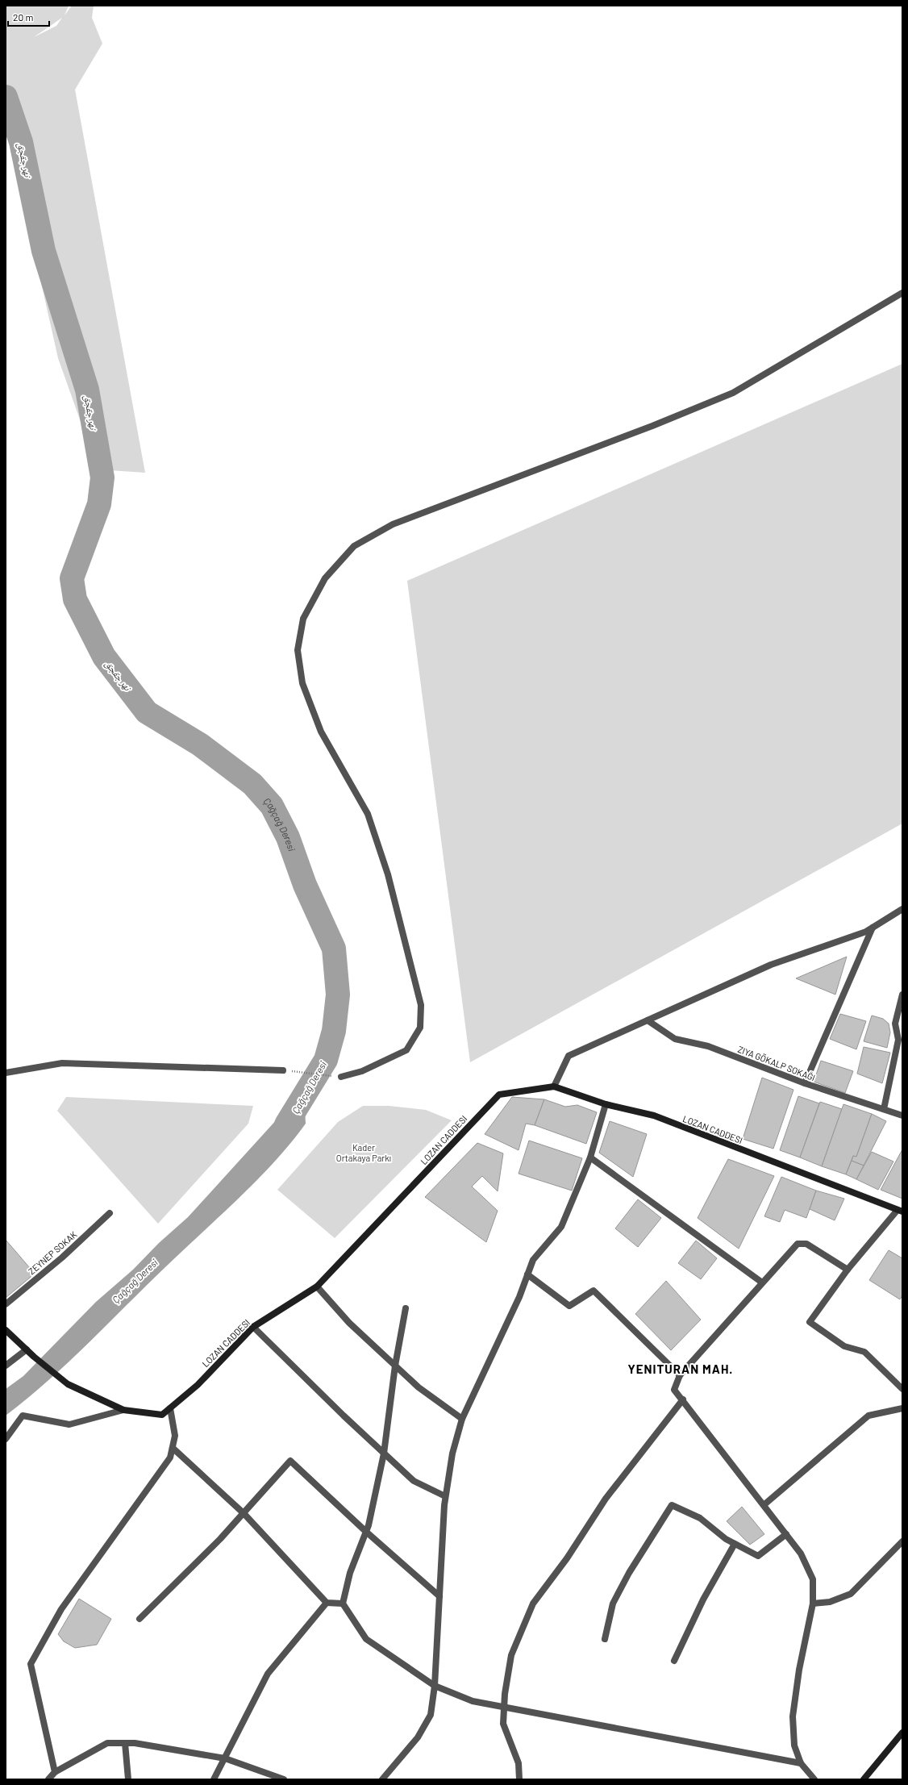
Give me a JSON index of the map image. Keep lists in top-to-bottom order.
{
  "streets": {
    "main road": ["LOZAN CADDESI"],
    "street": ["ZEYNEP SOKAK"]
  },
  "districts": ["YENITURAN MAH."],
  "water": ["نهر جقجق", "Çağçağ Deresi"],
  "parks": ["Kader Ortakaya Parkı"],
  "scale_bar": "20 m"
}
